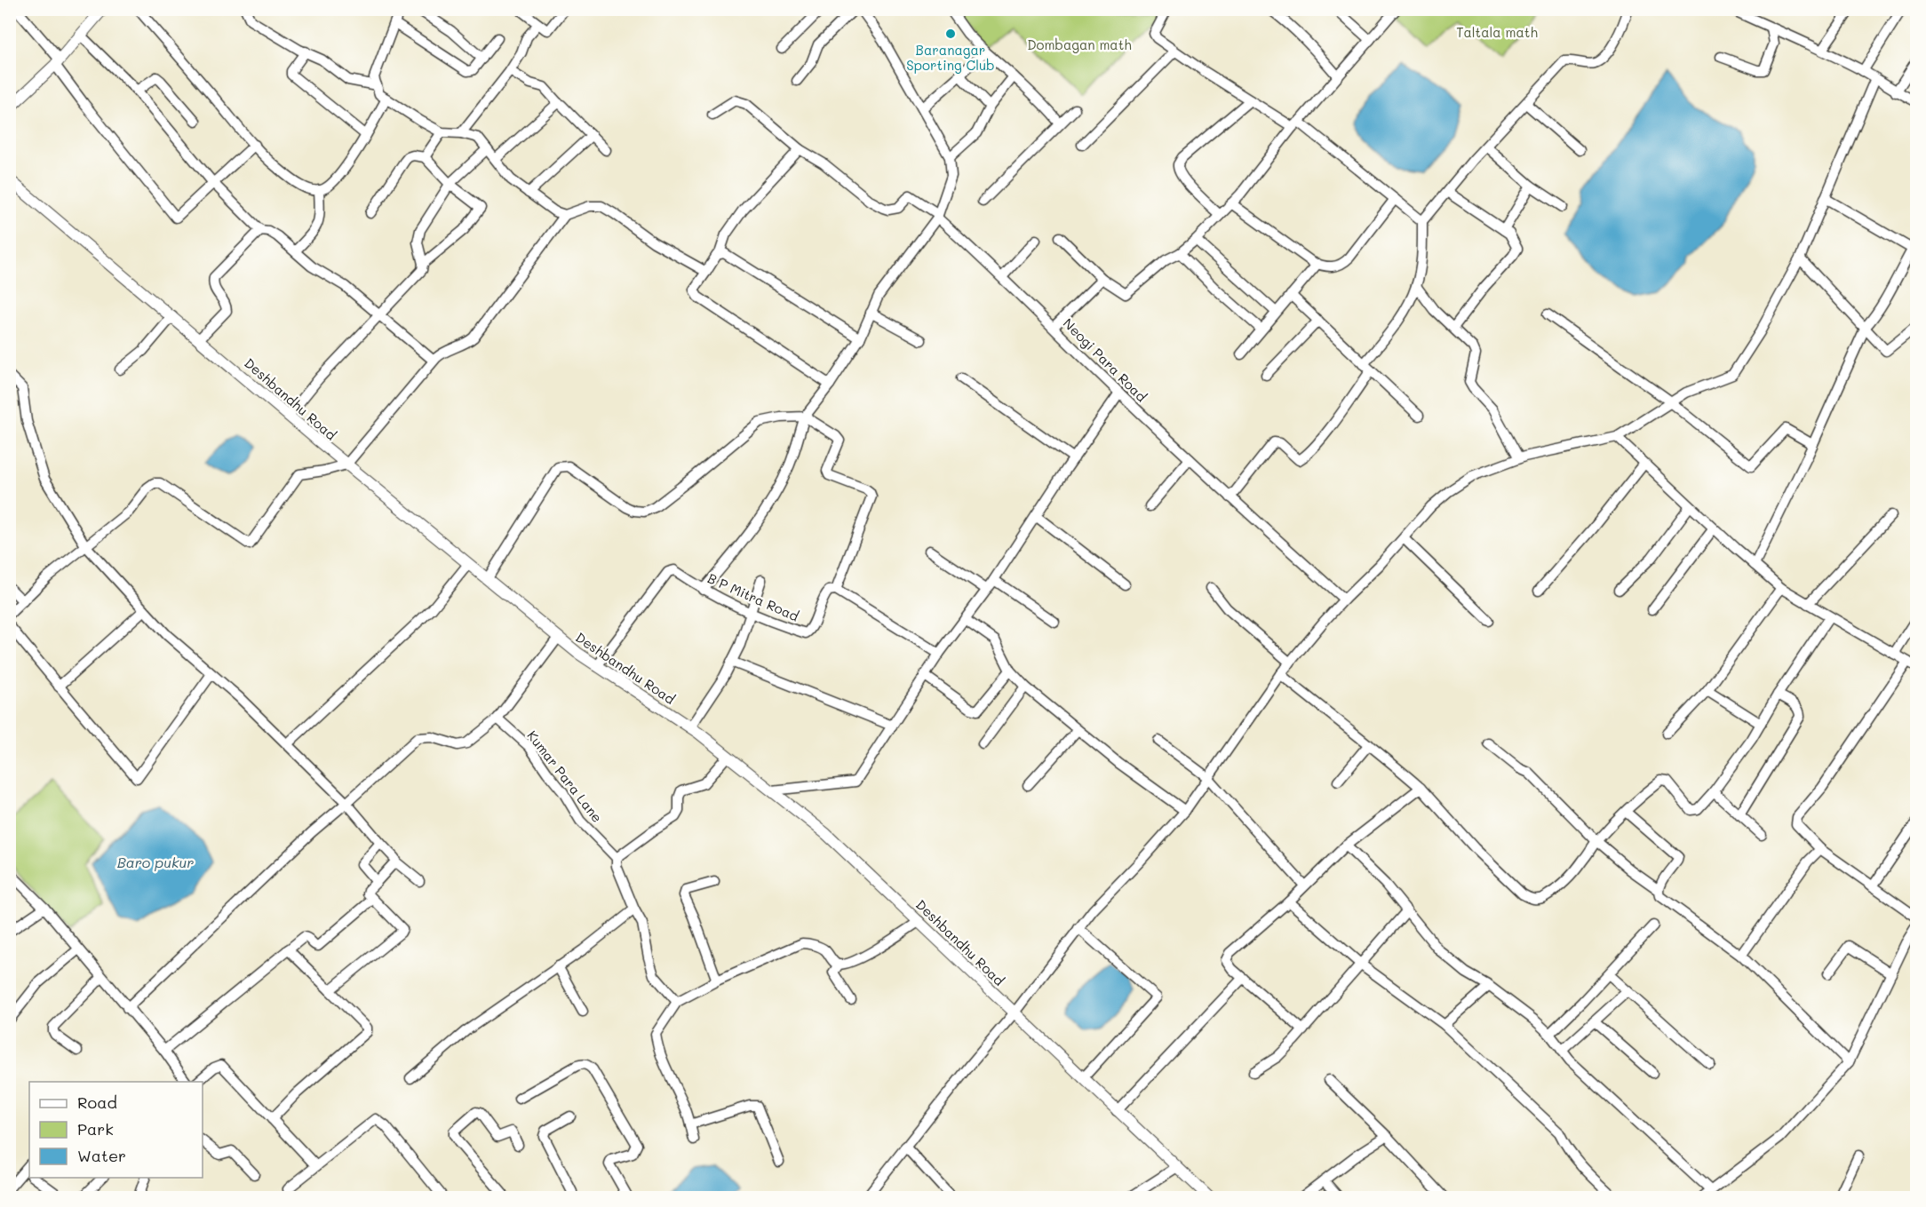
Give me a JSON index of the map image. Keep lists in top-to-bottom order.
{
  "streets": {
    "street": [
      "Neogi Para Road",
      "Deshbandhu Road",
      "B P Mitra Road",
      "Kumar Para Lane"
    ]
  },
  "crossings": [
    ["Deshbandhu Road", "B P Mitra Road"]
  ],
  "water": ["Baro pukur"],
  "parks": ["Taltala math", "Dombagan math"],
  "places": ["Baranagar Sporting Club"],
  "legend": ["Road", "Park", "Water"]
}
